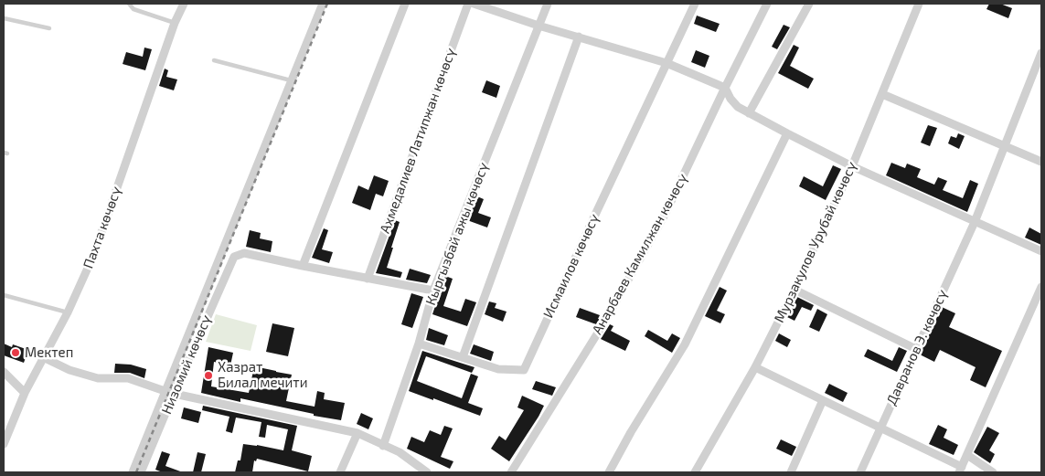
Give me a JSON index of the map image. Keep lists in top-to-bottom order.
{
  "streets": {
    "street": [
      "Ахмедалиев Латипжан көчөсү",
      "Пахта көчөсү",
      "Кыргызбай ажы көчөсү",
      "Мурзакулов Урубай көчөсү",
      "Анарбаев Камилжан көчөсү",
      "Исмаилов көчөсү",
      "Давранов Э. көчөсү",
      "Низомий көчөсү"
    ]
  },
  "crossings": [
    ["Кыргызбай ажы көчөсү", "Исмаилов көчөсү"]
  ],
  "places": ["Мектеп", "Хазрат Билал мечити"]
}
